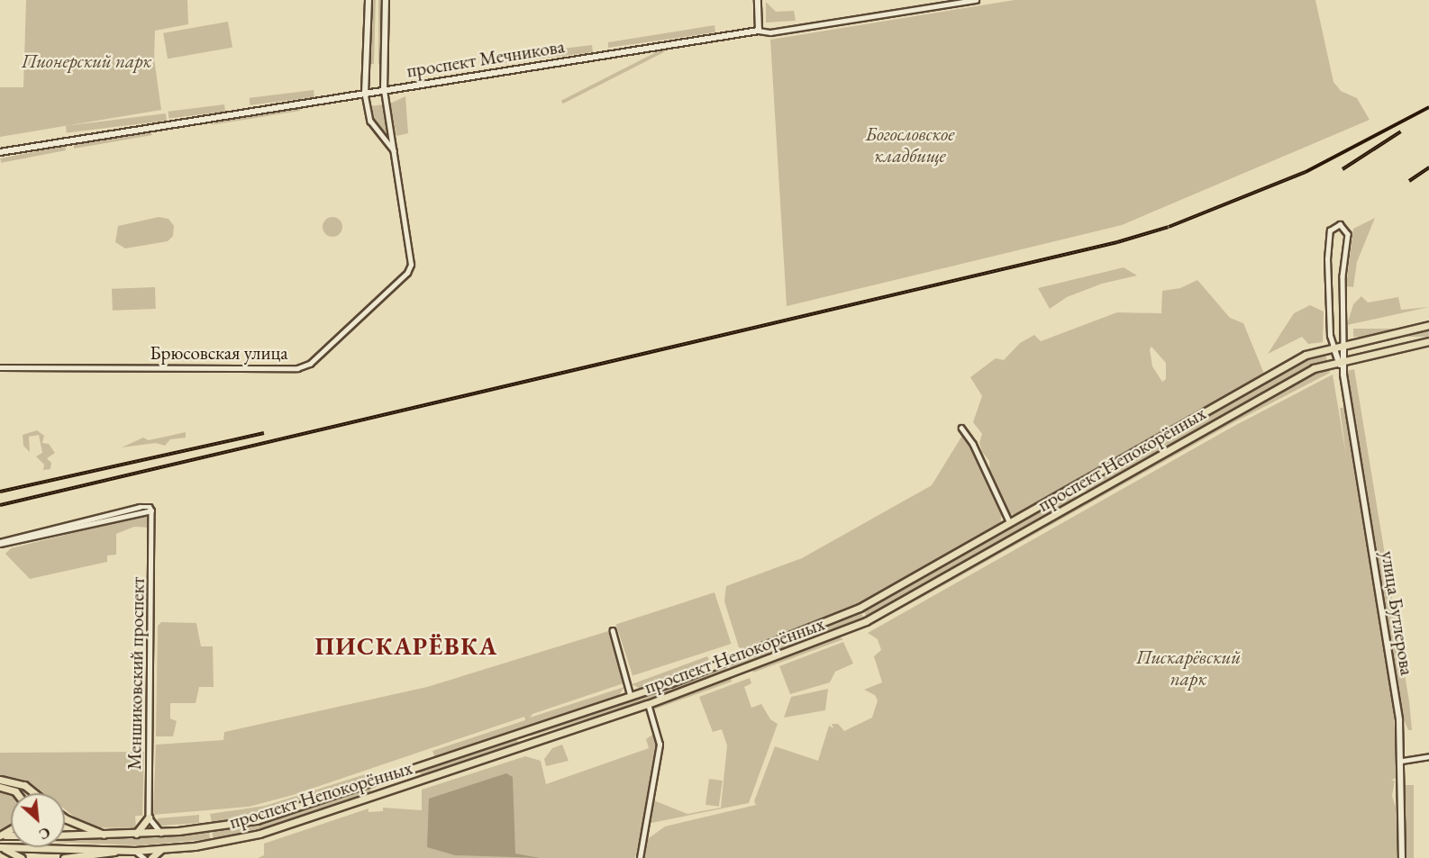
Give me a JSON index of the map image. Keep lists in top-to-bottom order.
{
  "streets": {
    "main road": ["проспект Непокорённых"],
    "street": [
      "проспект Мечникова",
      "Брюсовская улица",
      "улица Бутлерова",
      "Меншиковский проспект"
    ]
  },
  "crossings": [
    ["проспект Мечникова", "Брюсовская улица"],
    ["проспект Непокорённых", "улица Бутлерова"]
  ],
  "districts": ["ПИСКАРЁВКА"],
  "parks": ["Пионерский парк", "Богословское кладбище", "Пискарёвский парк"],
  "north": "bottom right"
}
